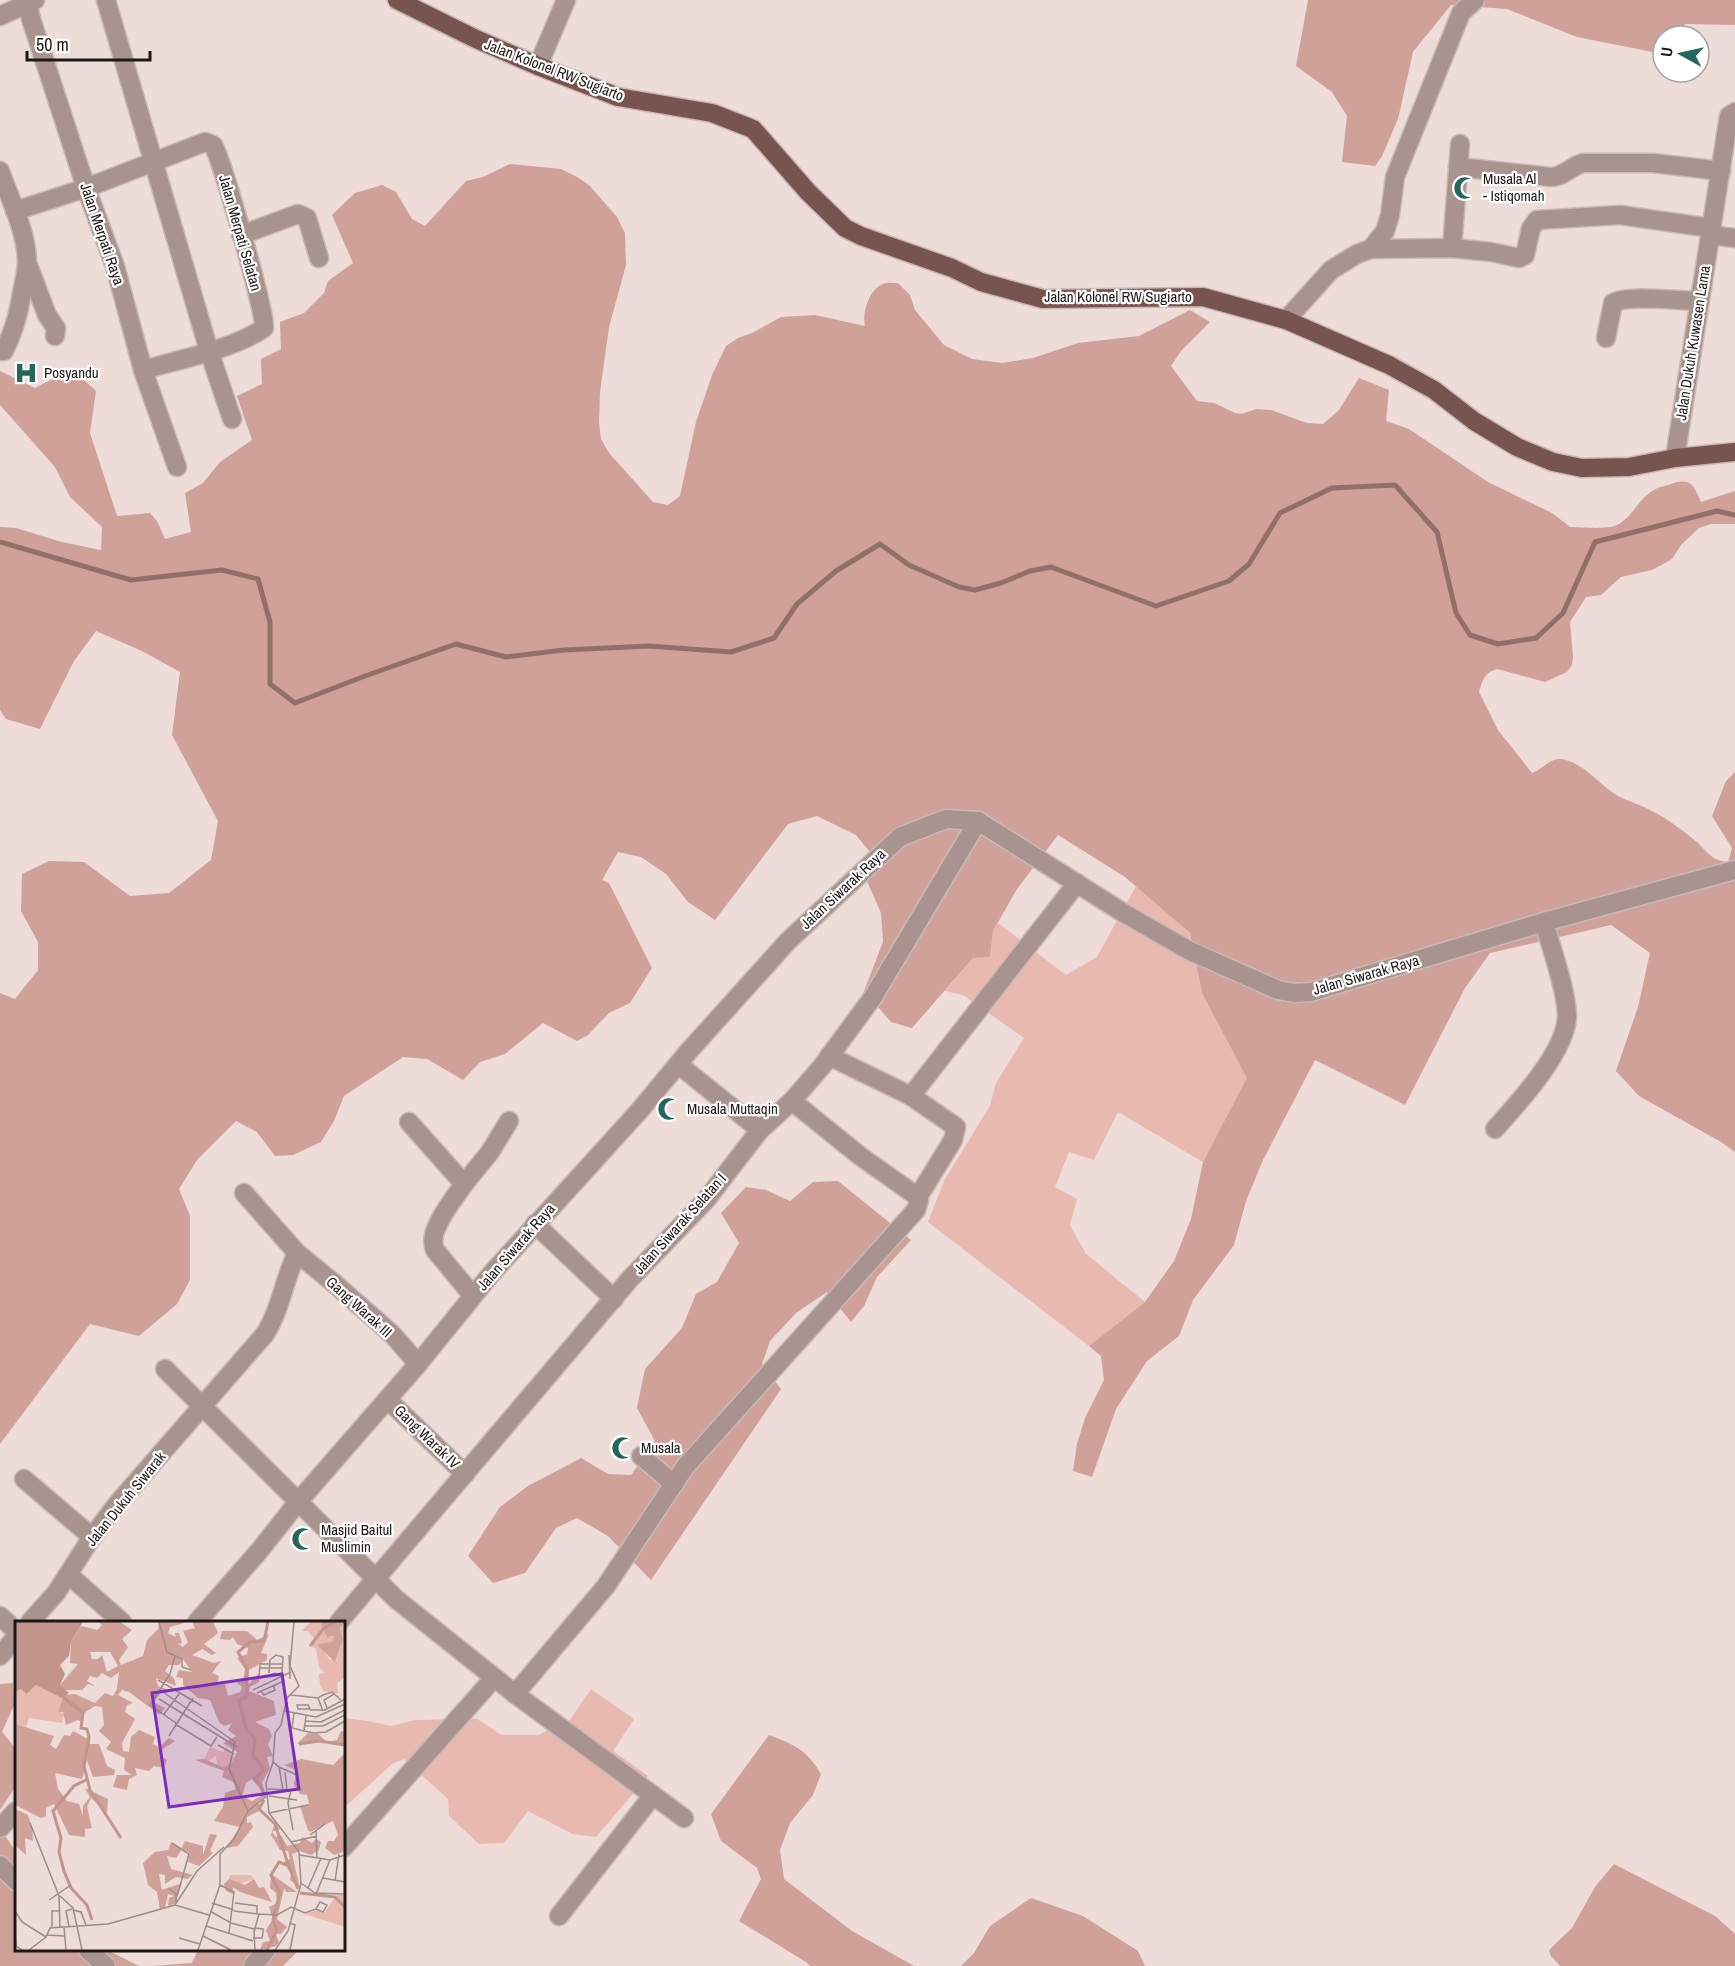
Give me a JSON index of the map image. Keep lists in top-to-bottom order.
{
  "streets": {
    "main road": ["Jalan Kolonel RW Sugiarto"],
    "street": [
      "Jalan Merpati Selatan",
      "Jalan Merpati Raya",
      "Jalan Dukuh Kuwasen Lama",
      "Jalan Siwarak Raya",
      "Jalan Siwarak Selatan I",
      "Gang Warak III",
      "Gang Warak IV",
      "Jalan Dukuh Siwarak"
    ]
  },
  "crossings": [
    ["Jalan Kolonel RW Sugiarto", "Jalan Dukuh Kuwasen Lama"],
    ["Jalan Merpati Selatan", "Jalan Merpati Raya"],
    ["Jalan Siwarak Raya", "Jalan Siwarak Selatan I"],
    ["Jalan Siwarak Raya", "Gang Warak III"],
    ["Jalan Siwarak Raya", "Gang Warak IV"],
    ["Jalan Siwarak Selatan I", "Gang Warak IV"],
    ["Gang Warak III", "Jalan Dukuh Siwarak"]
  ],
  "places": {
    "mosque": [
      "Musala Al - Istiqomah",
      "Musala Muttaqin",
      "Musala",
      "Masjid Baitul Muslimin"
    ],
    "hospital": ["Posyandu"]
  },
  "scale_bar": "50 m",
  "north": "left"
}
